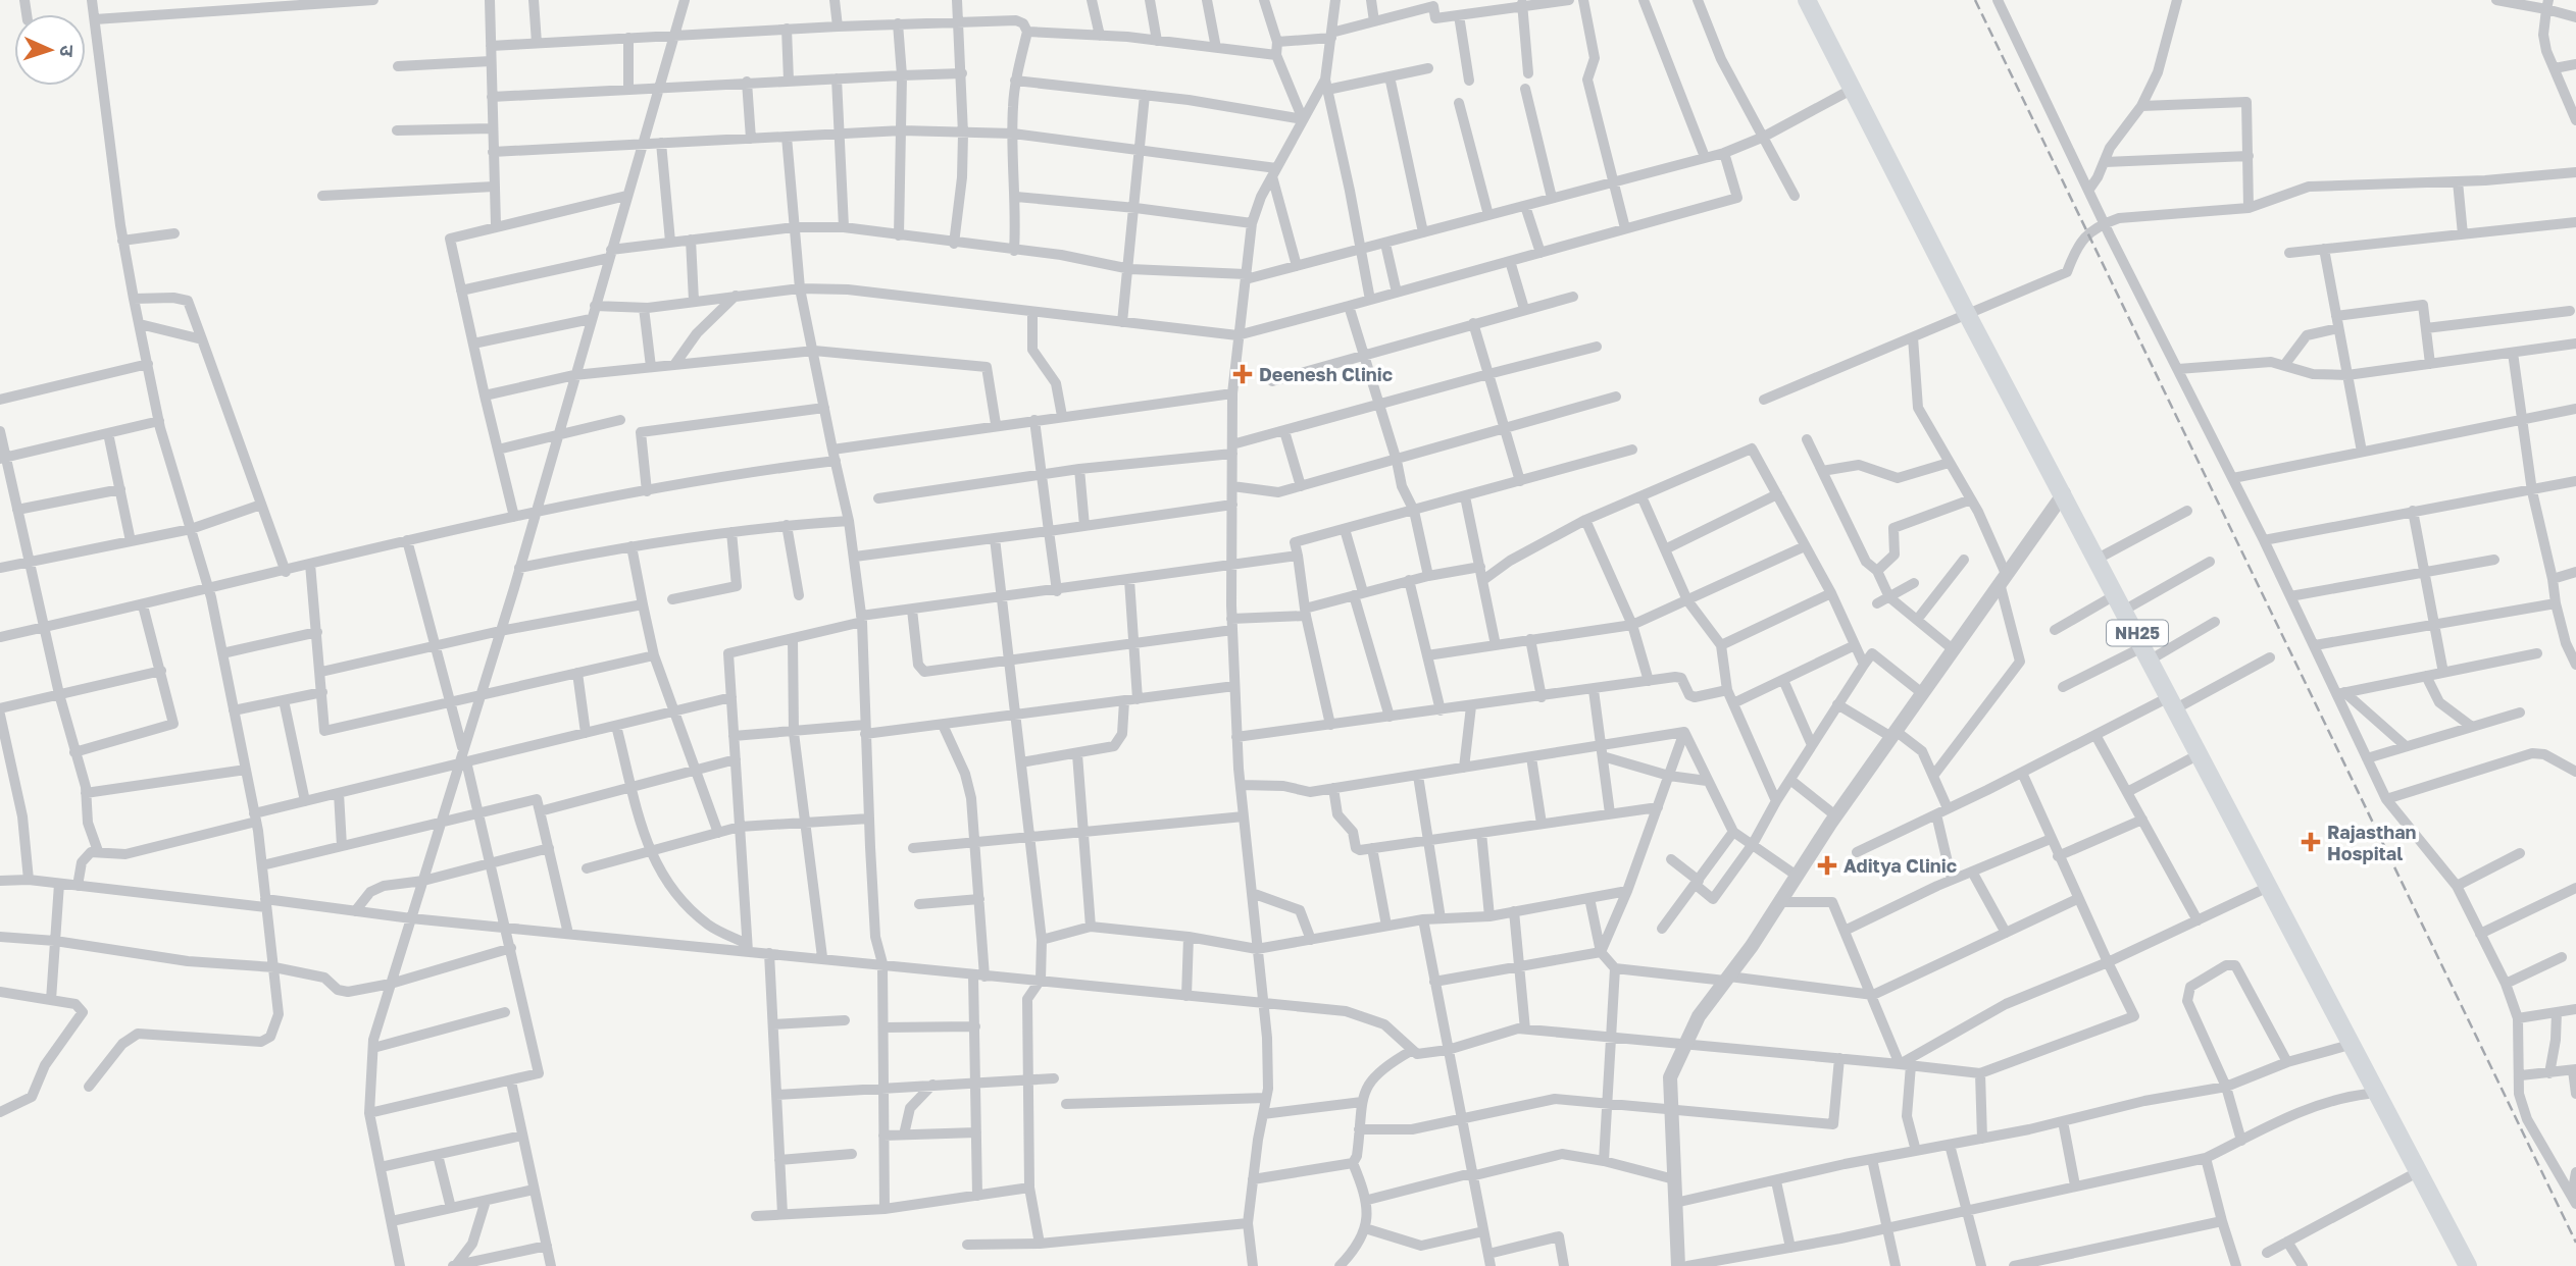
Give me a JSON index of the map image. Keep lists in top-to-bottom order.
{
  "streets": {
    "main road": ["NH25"]
  },
  "places": {
    "health": ["Deenesh Clinic", "Rajasthan Hospital", "Aditya Clinic"]
  },
  "north": "right"
}
